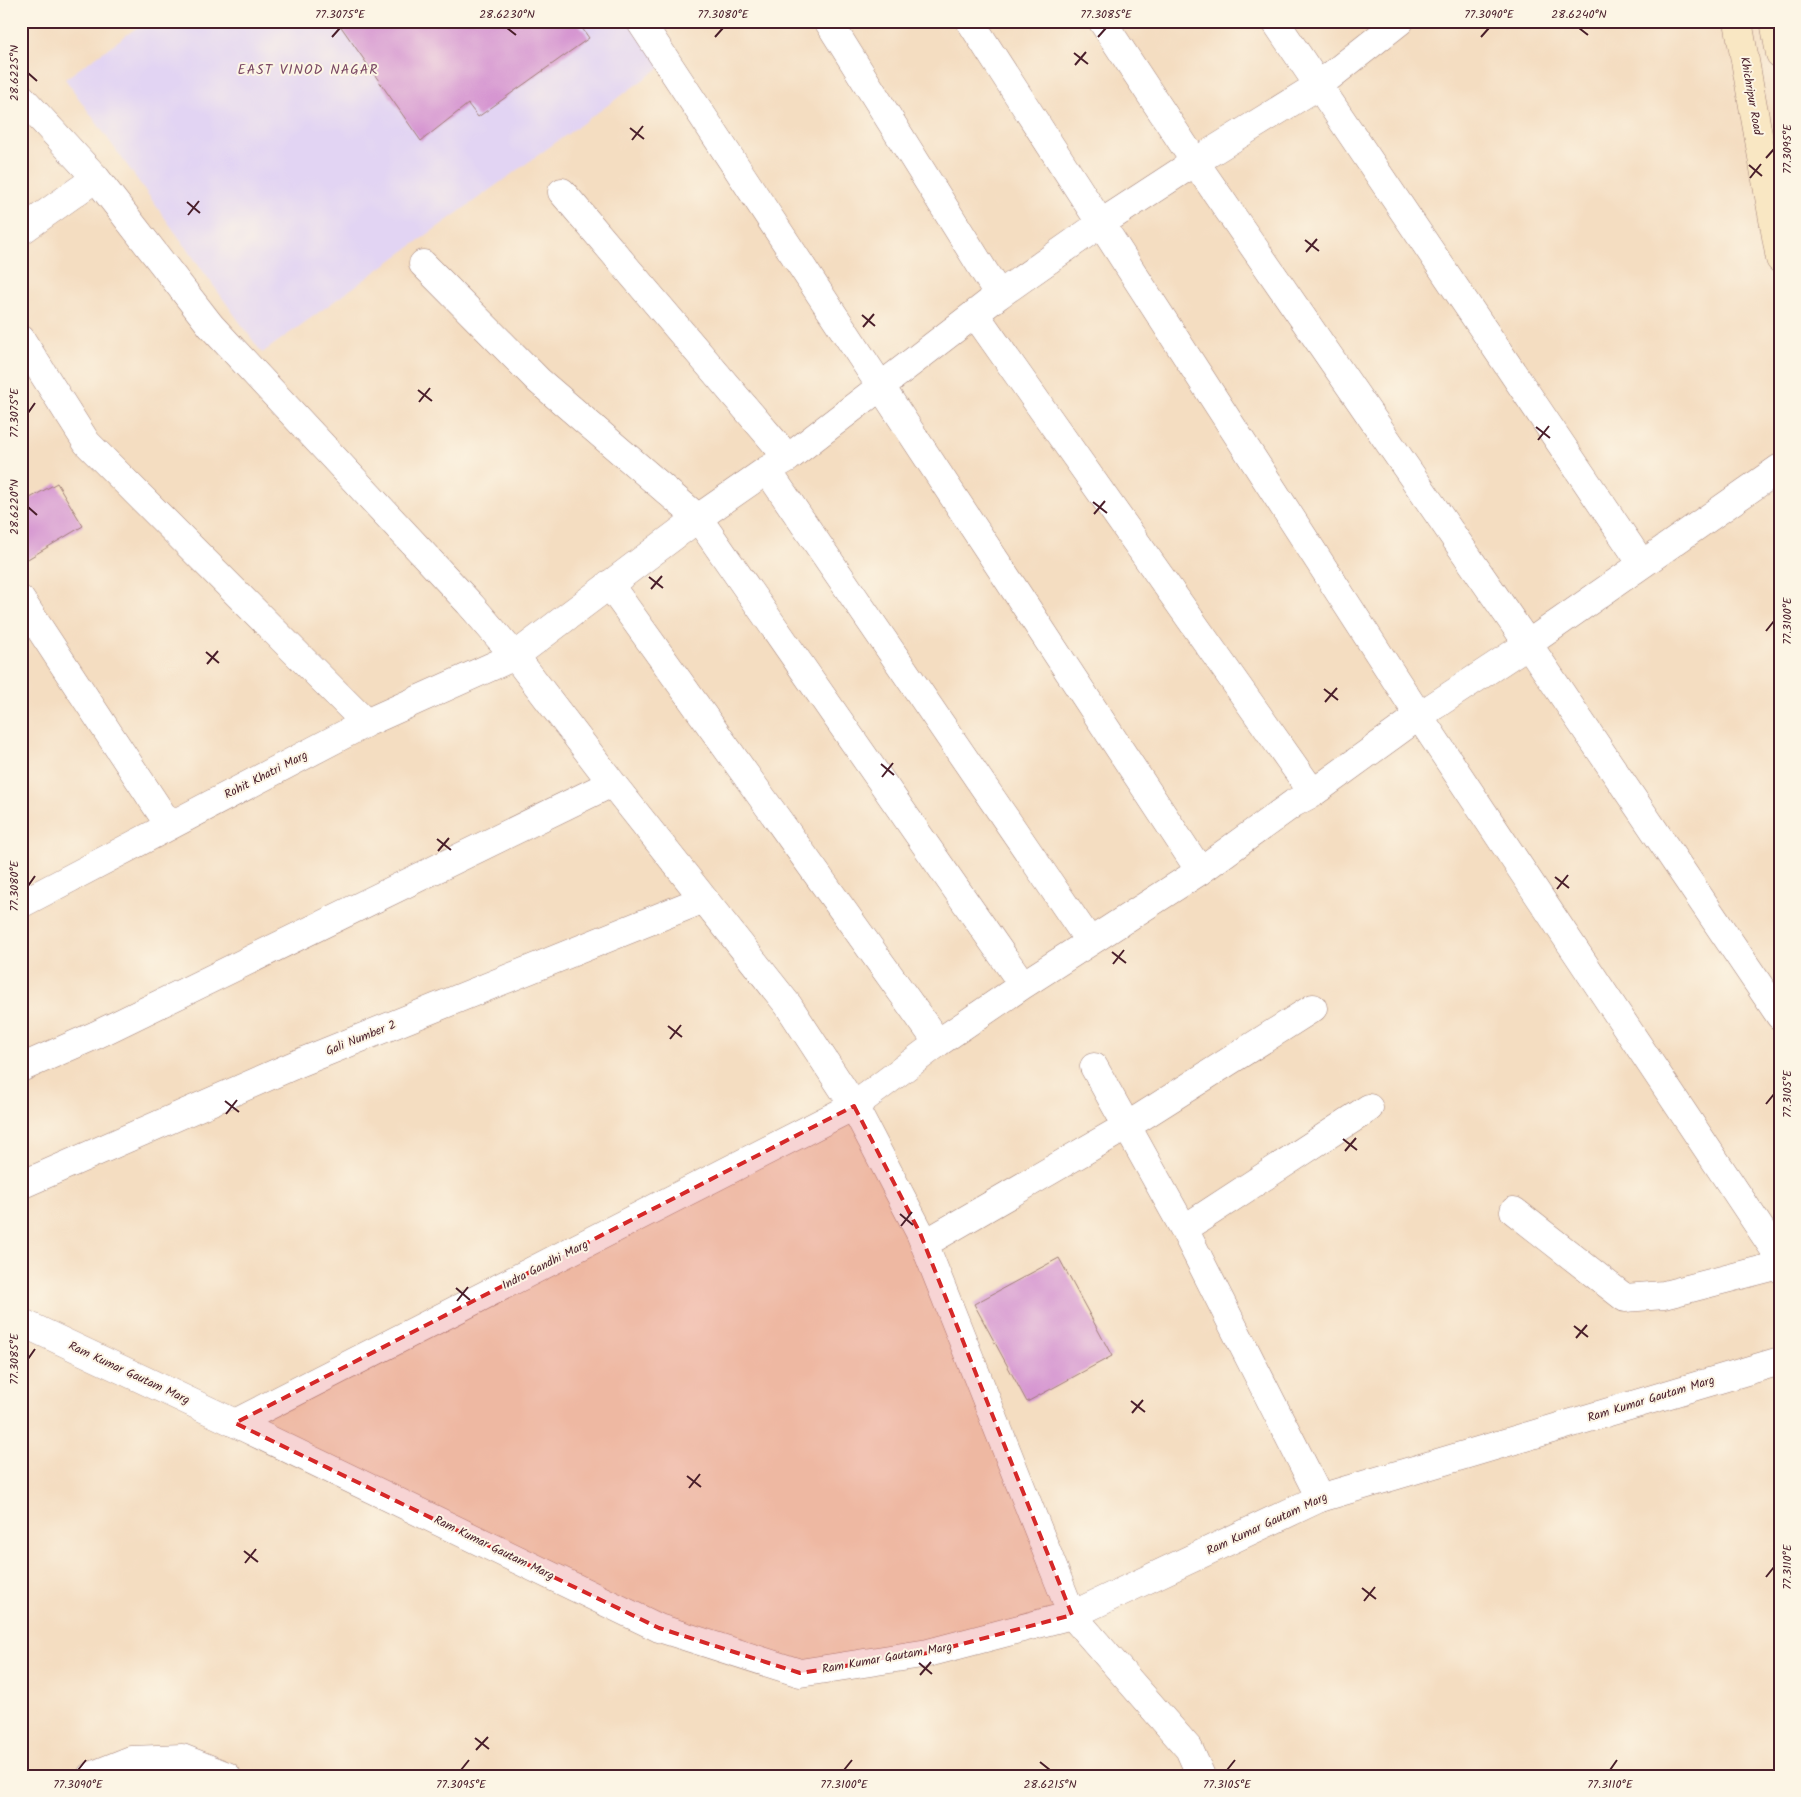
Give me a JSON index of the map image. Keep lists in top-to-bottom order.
{
  "streets": {
    "main road": ["Khichripur Road"],
    "street": [
      "Rohit Khatri Marg",
      "Gali Number 2",
      "Indra Gandhi Marg",
      "Ram Kumar Gautam Marg"
    ]
  },
  "crossings": [
    ["Indra Gandhi Marg", "Ram Kumar Gautam Marg"]
  ],
  "districts": ["EAST VINOD NAGAR"],
  "coordinates": [
    "77.3075°E",
    "28.6230°N",
    "77.3080°E",
    "77.3085°E",
    "77.3090°E",
    "28.6240°N",
    "28.6225°N",
    "77.3095°E",
    "28.6220°N",
    "77.3100°E",
    "77.3105°E",
    "77.3110°E",
    "28.6215°N"
  ]
}
